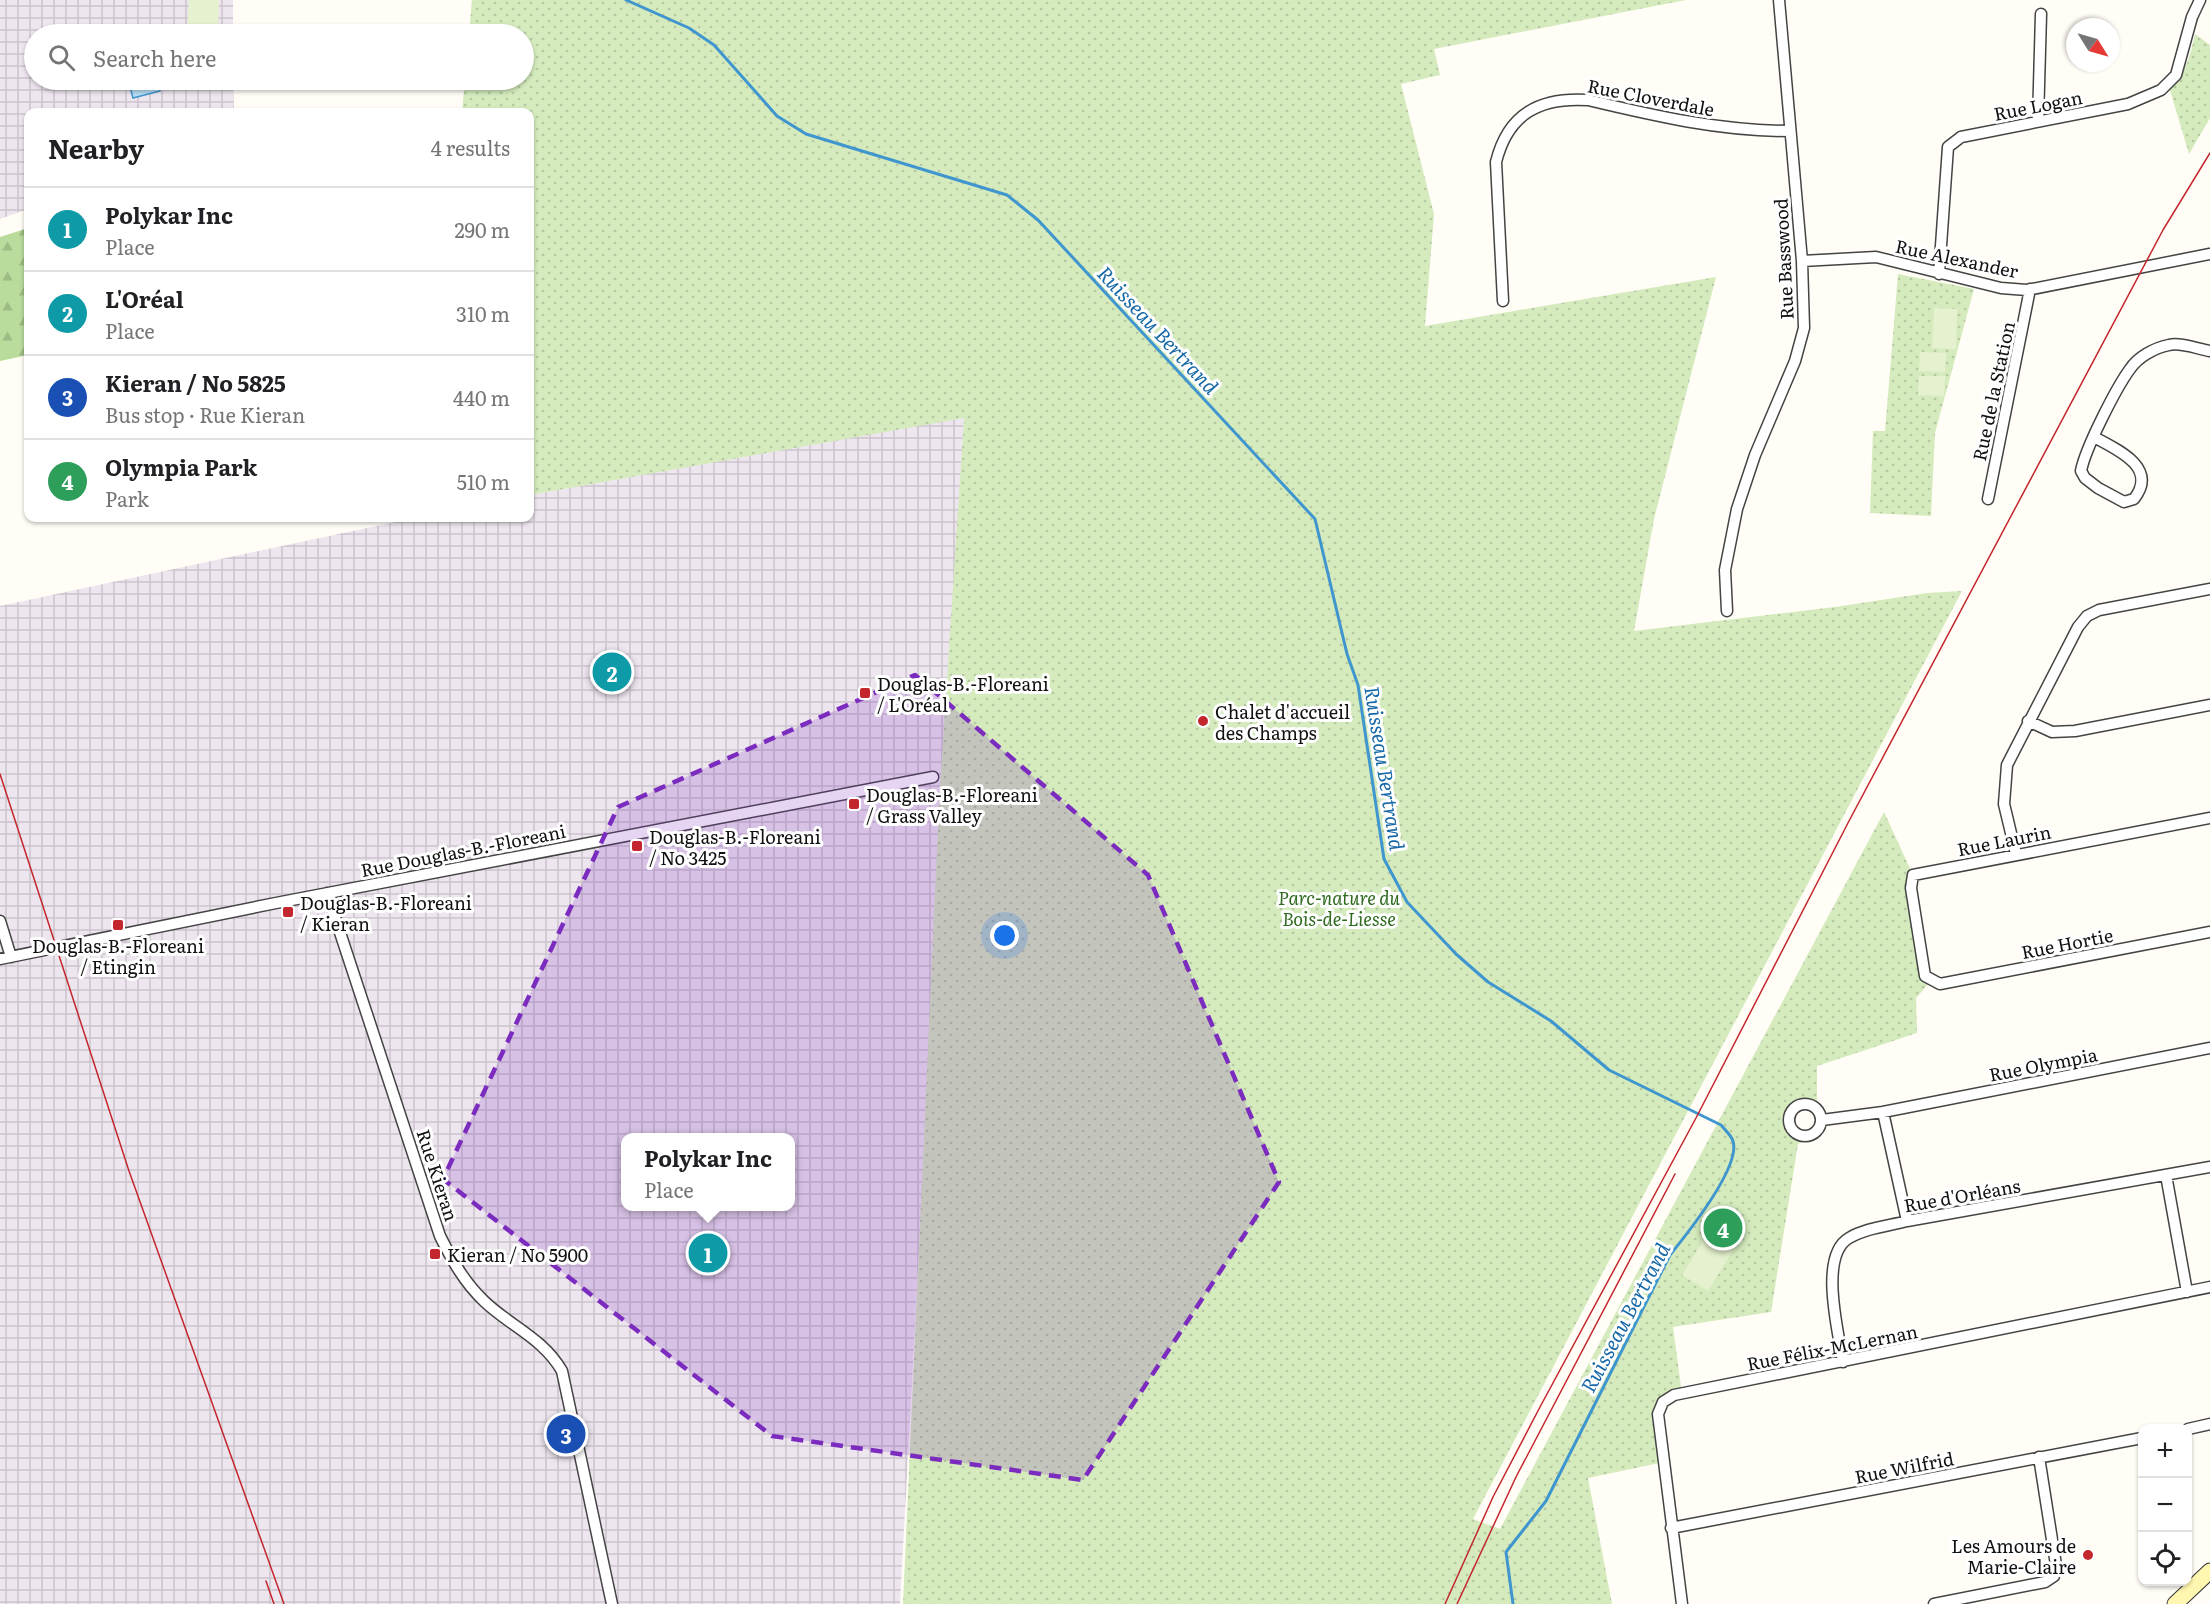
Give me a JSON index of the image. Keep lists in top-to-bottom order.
{
  "streets": {
    "street": [
      "Rue Cloverdale",
      "Rue Logan",
      "Rue Alexander",
      "Rue Basswood",
      "Rue de la Station",
      "Rue Laurin",
      "Rue Douglas-B.-Floreani",
      "Rue Hortie",
      "Rue Olympia",
      "Rue Kieran",
      "Rue d'Orléans",
      "Rue Félix-McLernan",
      "Rue Wilfrid"
    ]
  },
  "crossings": [
    ["Rue Cloverdale", "Rue Basswood"],
    ["Rue Logan", "Rue Alexander"],
    ["Rue Alexander", "Rue Basswood"],
    ["Rue Alexander", "Rue de la Station"],
    ["Rue Laurin", "Rue Hortie"],
    ["Rue Douglas-B.-Floreani", "Rue Kieran"],
    ["Rue d'Orléans", "Rue Félix-McLernan"],
    ["Rue Félix-McLernan", "Rue Wilfrid"]
  ],
  "water": ["Ruisseau Bertrand"],
  "parks": ["Parc-nature du Bois-de-Liesse"],
  "places": {
    "transit": [
      "Douglas-B.-Floreani / L'Oréal",
      "Douglas-B.-Floreani / Grass Valley",
      "Douglas-B.-Floreani / No 3425",
      "Douglas-B.-Floreani / Kieran",
      "Douglas-B.-Floreani / Etingin",
      "Kieran / No 5900"
    ],
    "other": ["Chalet d'accueil des Champs", "Les Amours de Marie-Claire"]
  },
  "north": "bottom right",
  "page": {
    "search": "Search here",
    "heading": ["Nearby", "4 results"],
    "list": [
      {
        "mark": "1",
        "name": "Polykar Inc",
        "note": "Place",
        "value": "290 m"
      },
      {
        "mark": "2",
        "name": "L'Oréal",
        "note": "Place",
        "value": "310 m"
      },
      {
        "mark": "3",
        "name": "Kieran / No 5825",
        "note": "Bus stop · Rue Kieran",
        "value": "440 m"
      },
      {
        "mark": "4",
        "name": "Olympia Park",
        "note": "Park",
        "value": "510 m"
      }
    ],
    "pins": [
      "2",
      "4",
      "1",
      "3"
    ],
    "popup": ["Polykar Inc", "Place"],
    "map_buttons": ["+", "−"]
  }
}
